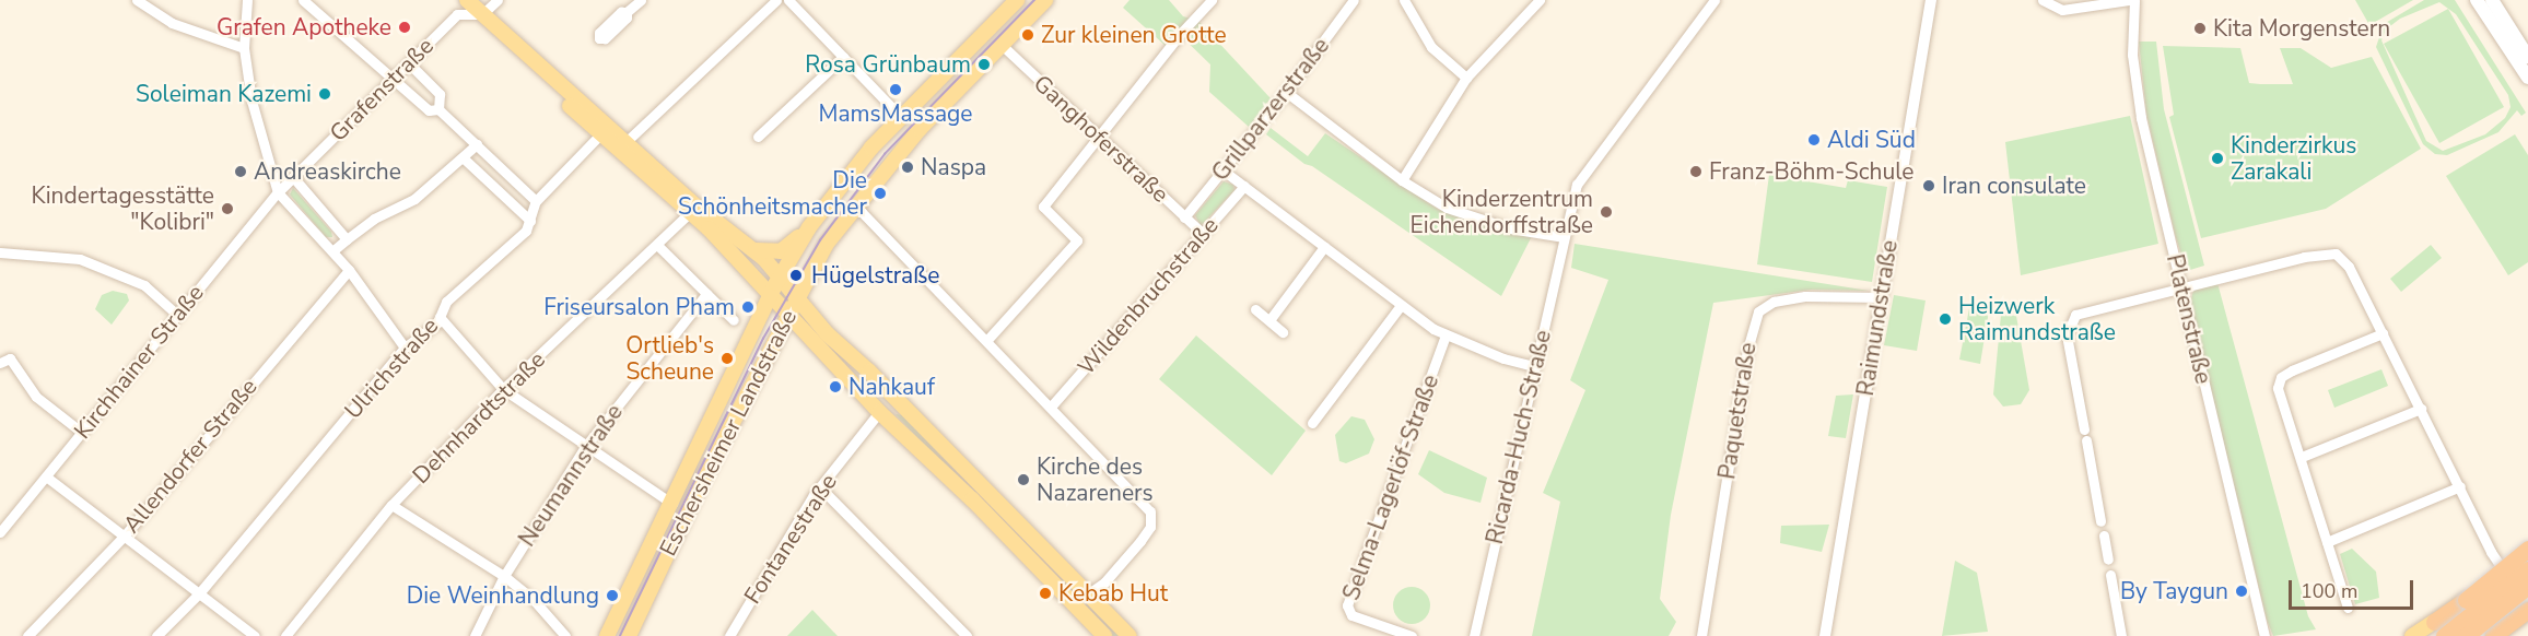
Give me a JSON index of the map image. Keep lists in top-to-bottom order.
{
  "streets": {
    "main road": ["Eschersheimer Landstraße"],
    "street": [
      "Grafenstraße",
      "Grillparzerstraße",
      "Ganghoferstraße",
      "Wildenbruchstraße",
      "Raimundstraße",
      "Platenstraße",
      "Kirchhainer Straße",
      "Ulrichstraße",
      "Paquetstraße",
      "Dehnhardtstraße",
      "Ricarda-Huch-Straße",
      "Allendorfer Straße",
      "Neumannstraße",
      "Selma-Lagerlöf-Straße",
      "Fontanestraße"
    ]
  },
  "crossings": [
    ["Grafenstraße", "Kirchhainer Straße"],
    ["Grillparzerstraße", "Ganghoferstraße"],
    ["Ganghoferstraße", "Wildenbruchstraße"],
    ["Ganghoferstraße", "Eschersheimer Landstraße"],
    ["Raimundstraße", "Paquetstraße"]
  ],
  "places": [
    "Grafen Apotheke",
    "Kita Morgenstern",
    "Zur kleinen Grotte",
    "Rosa Grünbaum",
    "MamsMassage",
    "Soleiman Kazemi",
    "Aldi Süd",
    "Kinderzirkus Zarakali",
    "Naspa",
    "Andreaskirche",
    "Franz-Böhm-Schule",
    "Iran consulate",
    "Die Schönheitsmacher",
    "Kindertagesstätte \"Kolibri\"",
    "Kinderzentrum Eichendorffstraße",
    "Hügelstraße",
    "Friseursalon Pham",
    "Heizwerk Raimundstraße",
    "Ortlieb's Scheune",
    "Nahkauf",
    "Kirche des Nazareners",
    "By Taygun",
    "Kebab Hut",
    "Die Weinhandlung"
  ],
  "scale_bar": "100 m"
}
